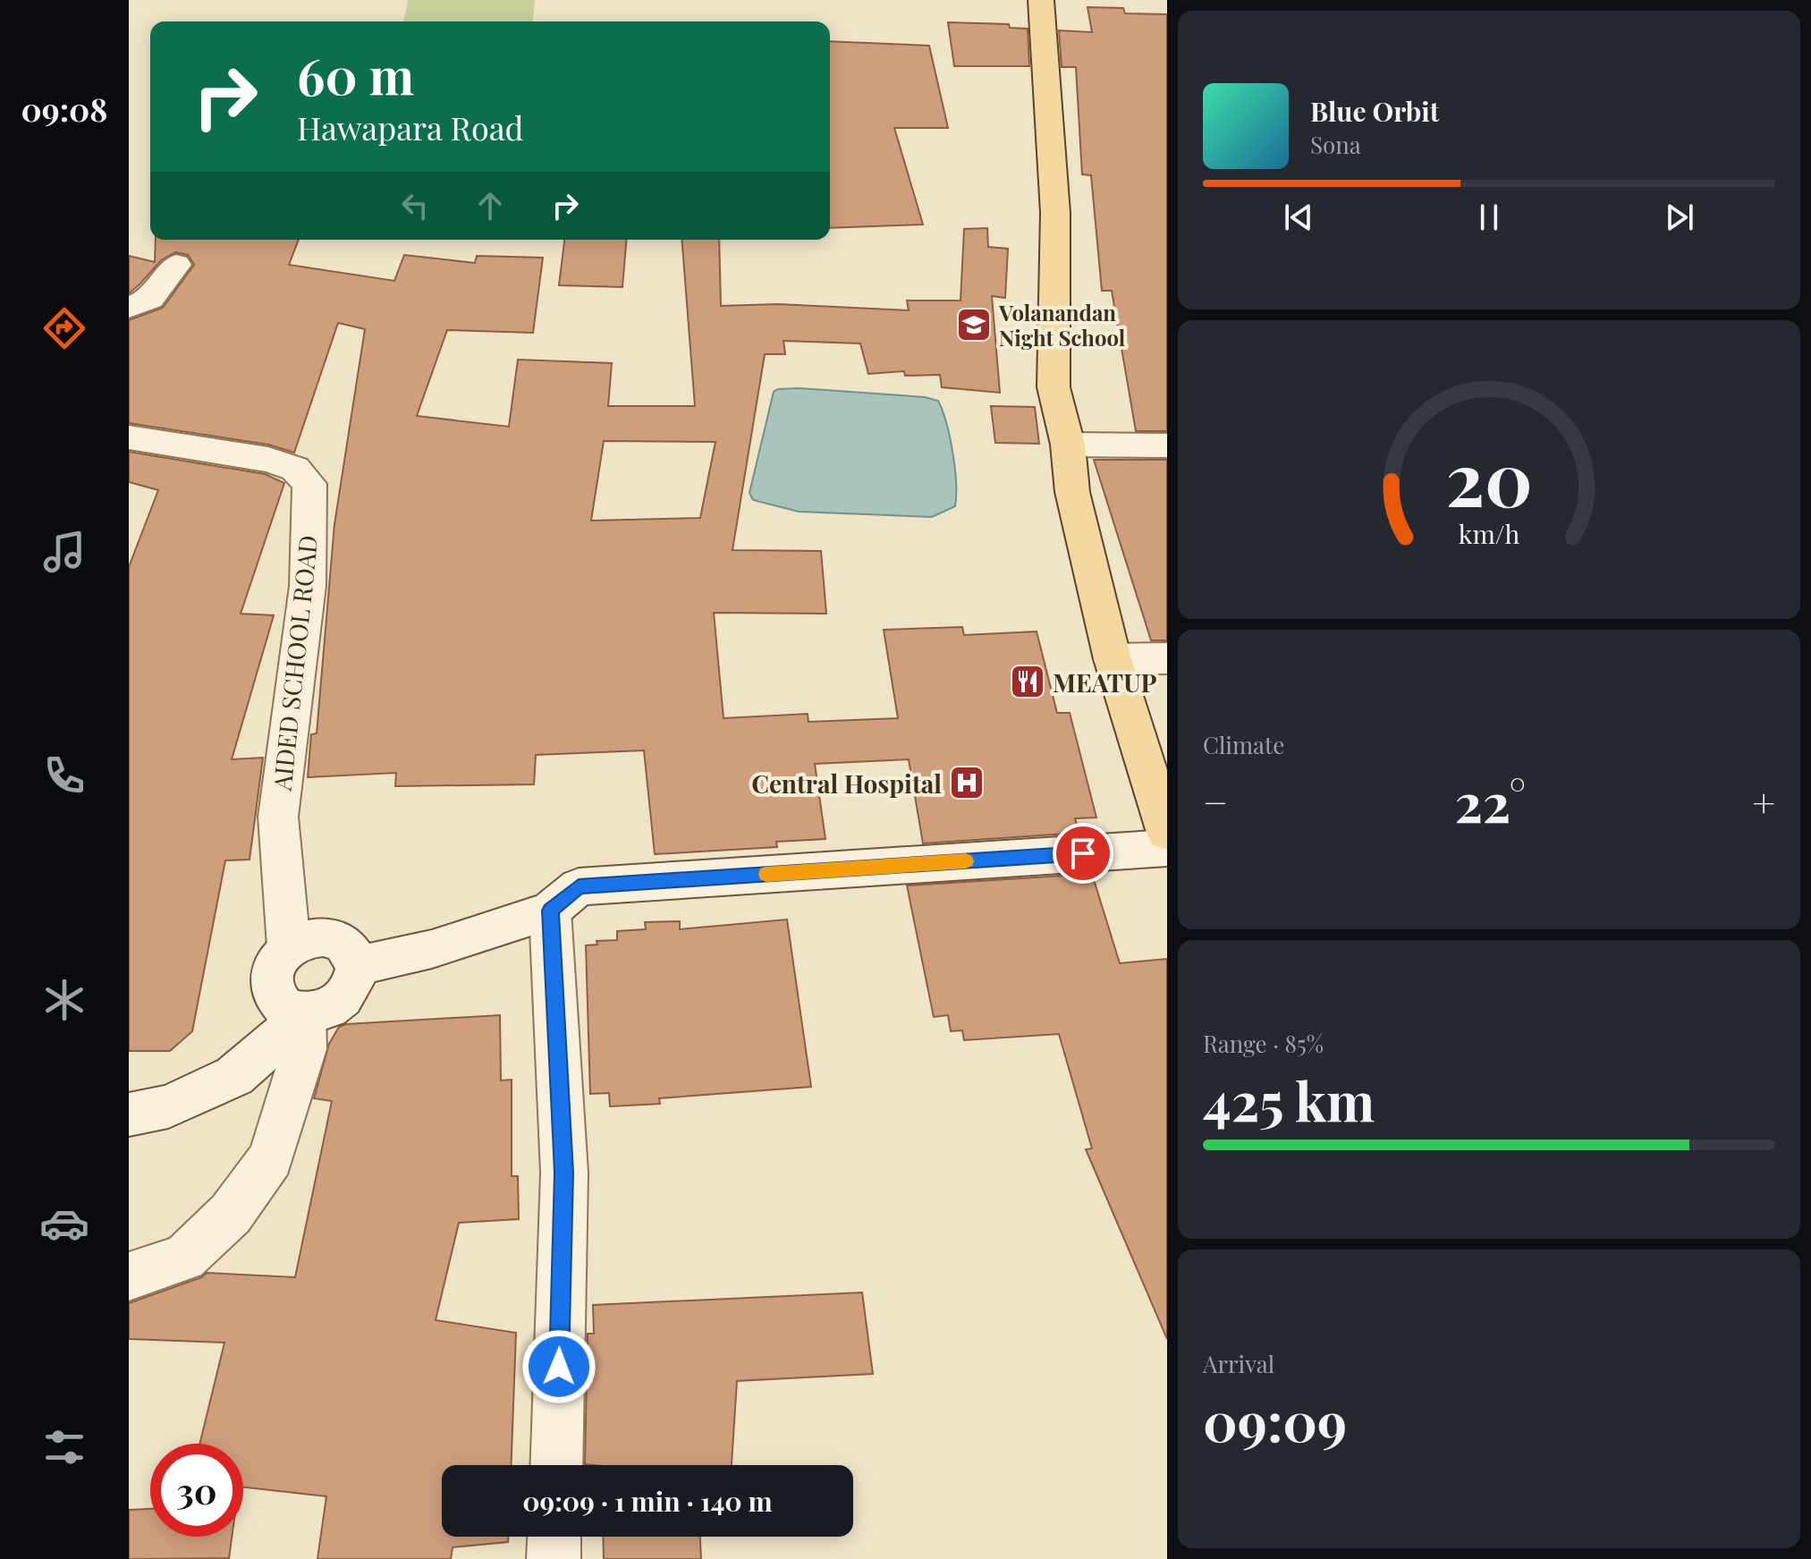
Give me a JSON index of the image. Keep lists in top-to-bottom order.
{
  "streets": {
    "street": ["AIDED SCHOOL ROAD"]
  },
  "places": {
    "school or university": ["Volanandan Night School"],
    "restaurant": ["MEATUP"],
    "hospital": ["Central Hospital"]
  },
  "page": {
    "tabs": "09:08",
    "turn": ["60 m", "Hawapara Road"],
    "song": ["Blue Orbit", "Sona"],
    "tile": [
      "Climate",
      ["Range · 85%", "425 km"],
      ["Arrival", "09:09"]
    ],
    "heat": ["−", "22°", "+"],
    "limit": "30",
    "trip": "09:09 · 1 min · 140 m",
    "gauge": ["20", "km/h"]
  }
}
